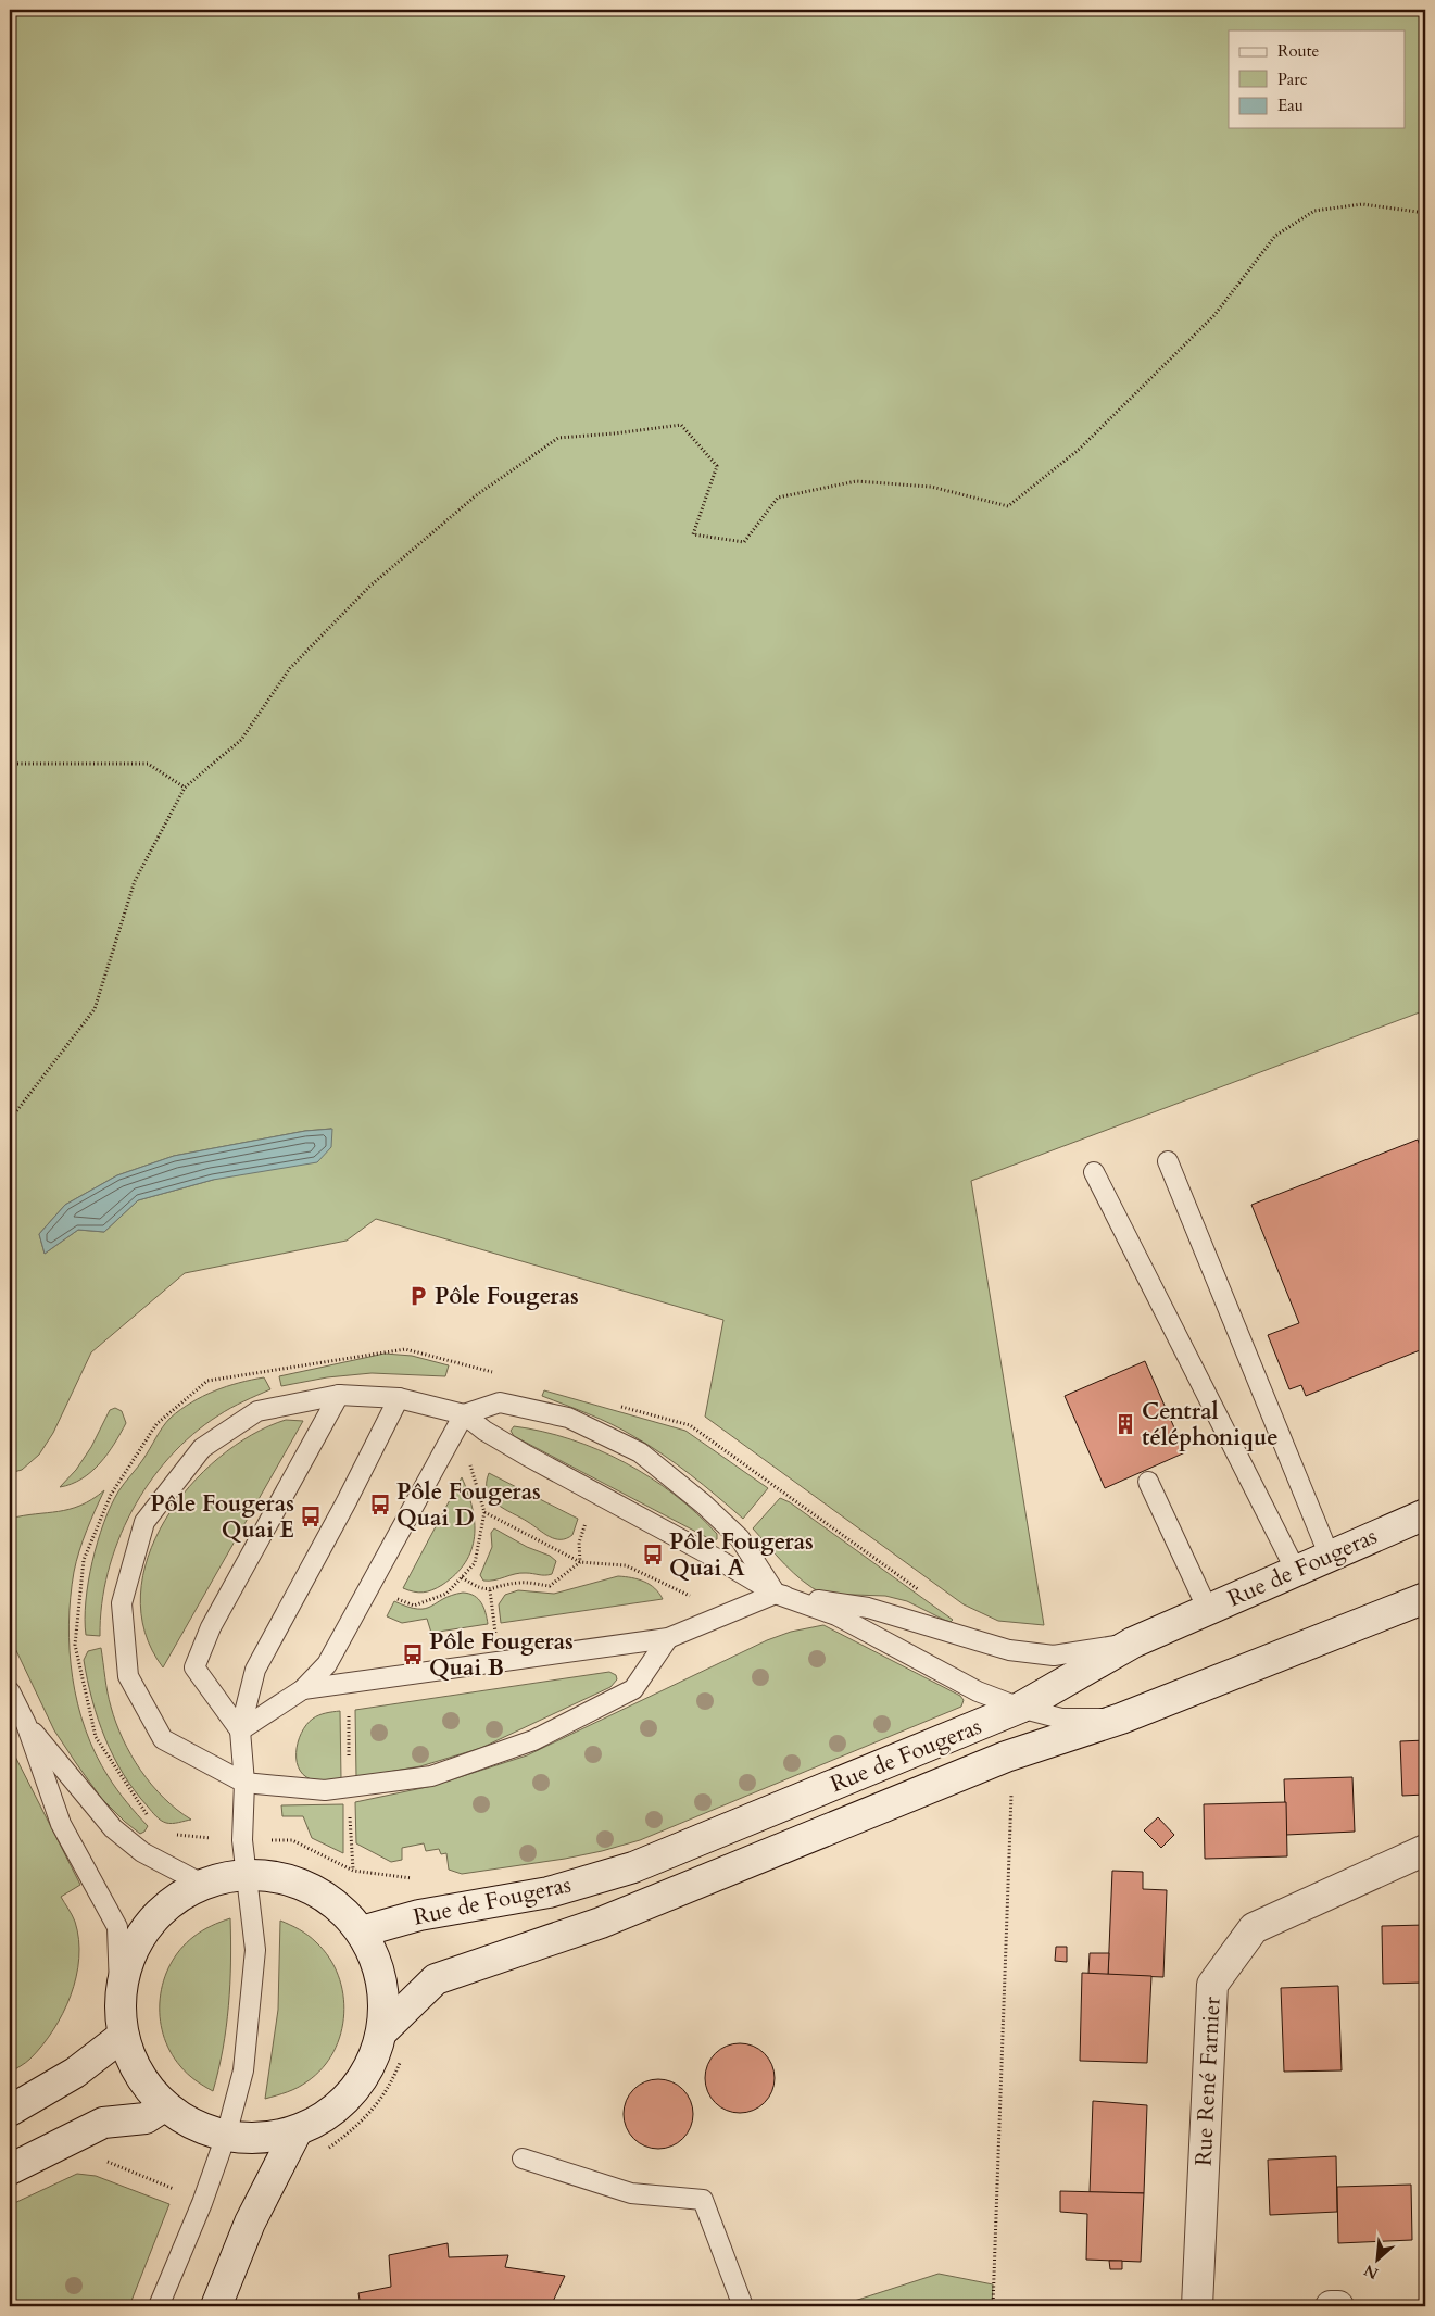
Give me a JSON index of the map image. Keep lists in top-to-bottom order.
{
  "streets": {
    "main road": ["Rue de Fougeras", "Rue René Farnier"]
  },
  "places": {
    "parking": ["Pôle Fougeras"],
    "building": ["Central téléphonique"],
    "bus stop": [
      "Pôle Fougeras Quai D",
      "Pôle Fougeras Quai E",
      "Pôle Fougeras Quai A",
      "Pôle Fougeras Quai B"
    ]
  },
  "legend": ["Route", "Parc", "Eau"],
  "north": "bottom left"
}
